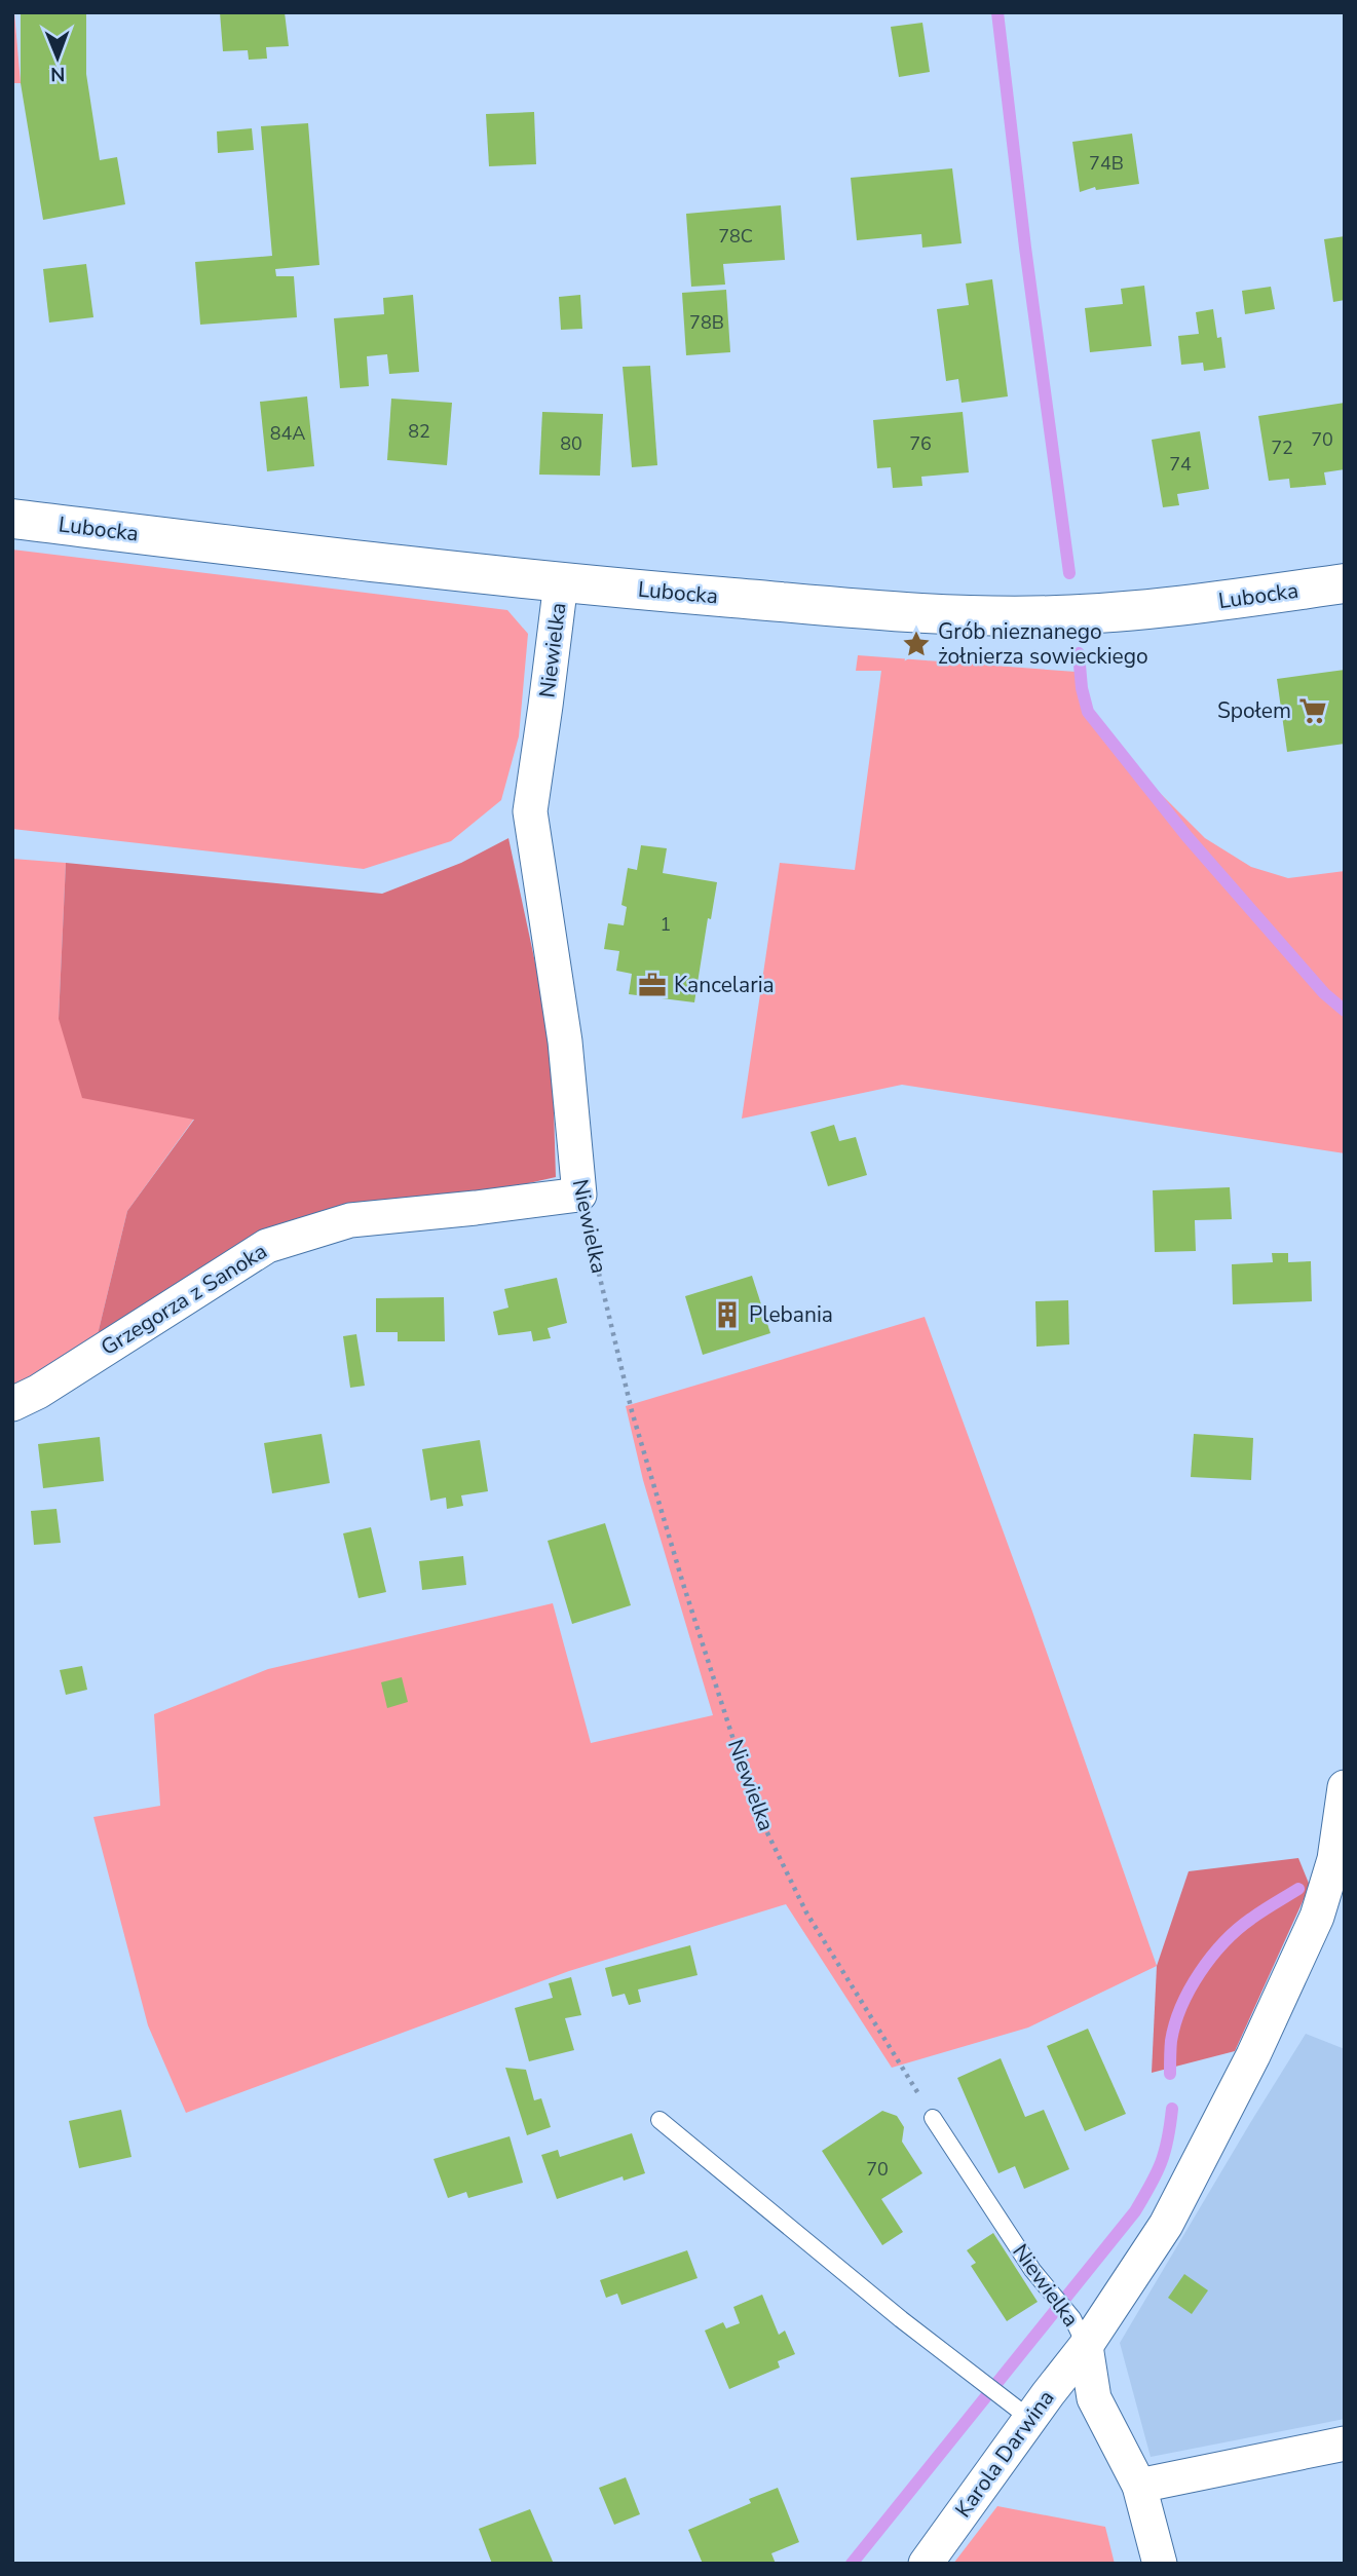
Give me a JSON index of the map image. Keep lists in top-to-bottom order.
{
  "streets": {
    "street": [
      "Lubocka",
      "Niewielka",
      "Grzegorza z Sanoka",
      "Karola Darwina"
    ]
  },
  "crossings": [
    ["Lubocka", "Niewielka"],
    ["Niewielka", "Grzegorza z Sanoka"],
    ["Niewielka", "Karola Darwina"]
  ],
  "places": {
    "place": ["Grób nieznanego żołnierza sowieckiego"],
    "supermarket": ["Społem"],
    "office": ["Kancelaria"],
    "building": ["Plebania"]
  },
  "house_numbers": [
    "74B",
    "78C",
    "78B",
    "82",
    "84A",
    "70",
    "80",
    "76",
    "72",
    "74",
    "1",
    "70"
  ],
  "north": "bottom"
}
